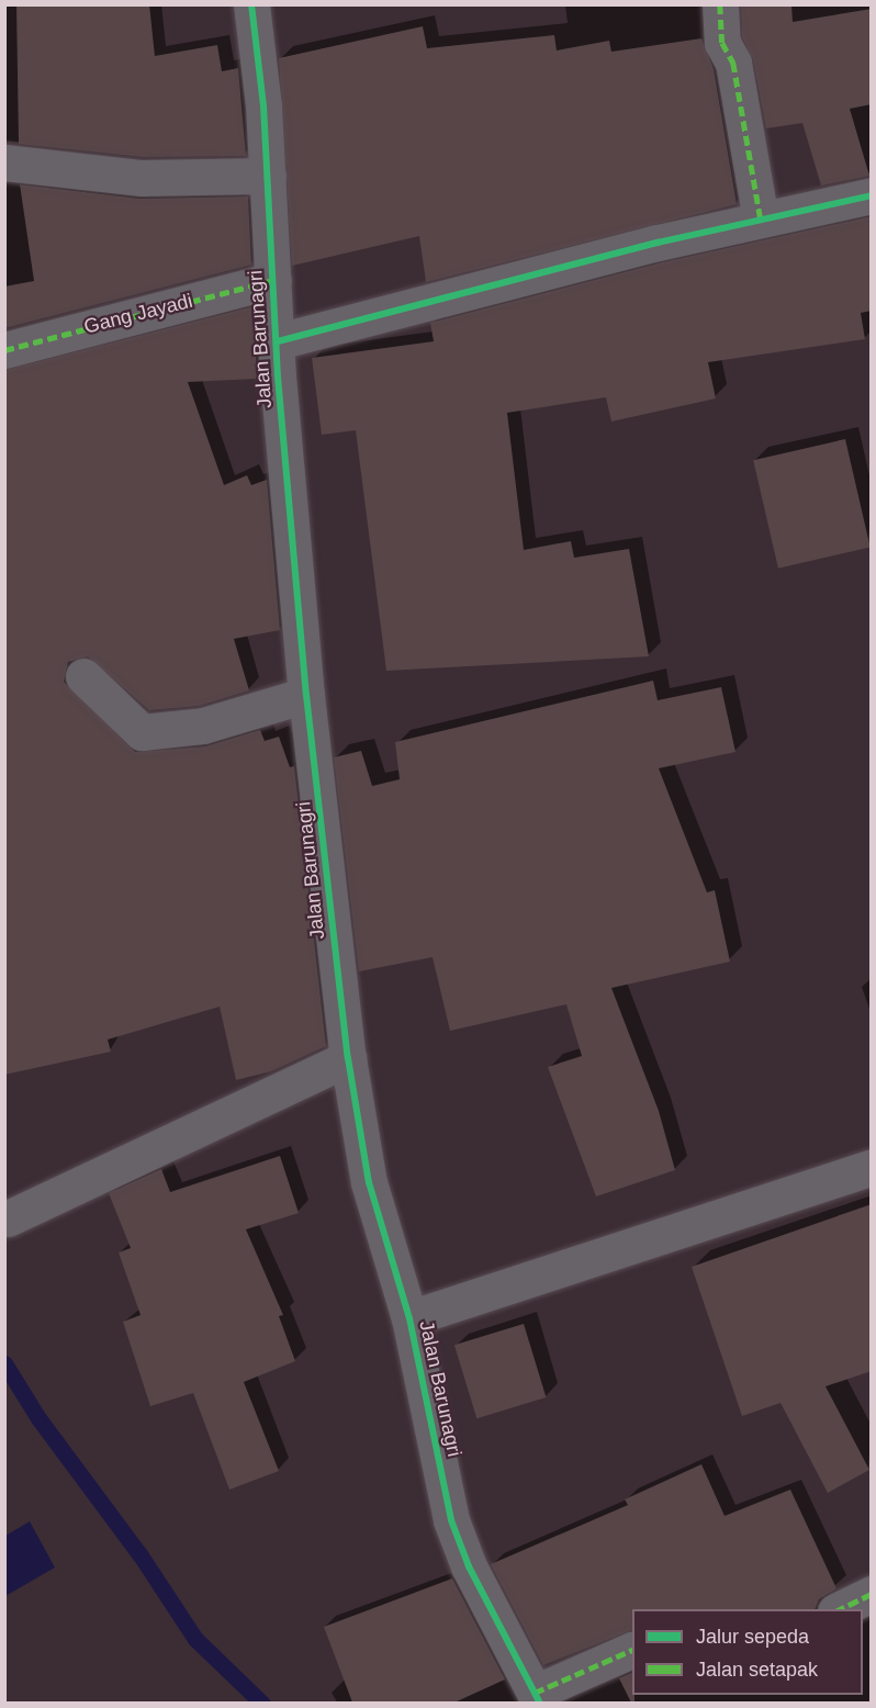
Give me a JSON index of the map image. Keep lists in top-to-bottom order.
{
  "streets": {
    "street": ["Gang Jayadi", "Jalan Barunagri"]
  },
  "crossings": [
    ["Gang Jayadi", "Jalan Barunagri"]
  ],
  "legend": ["Jalur sepeda", "Jalan setapak"]
}
